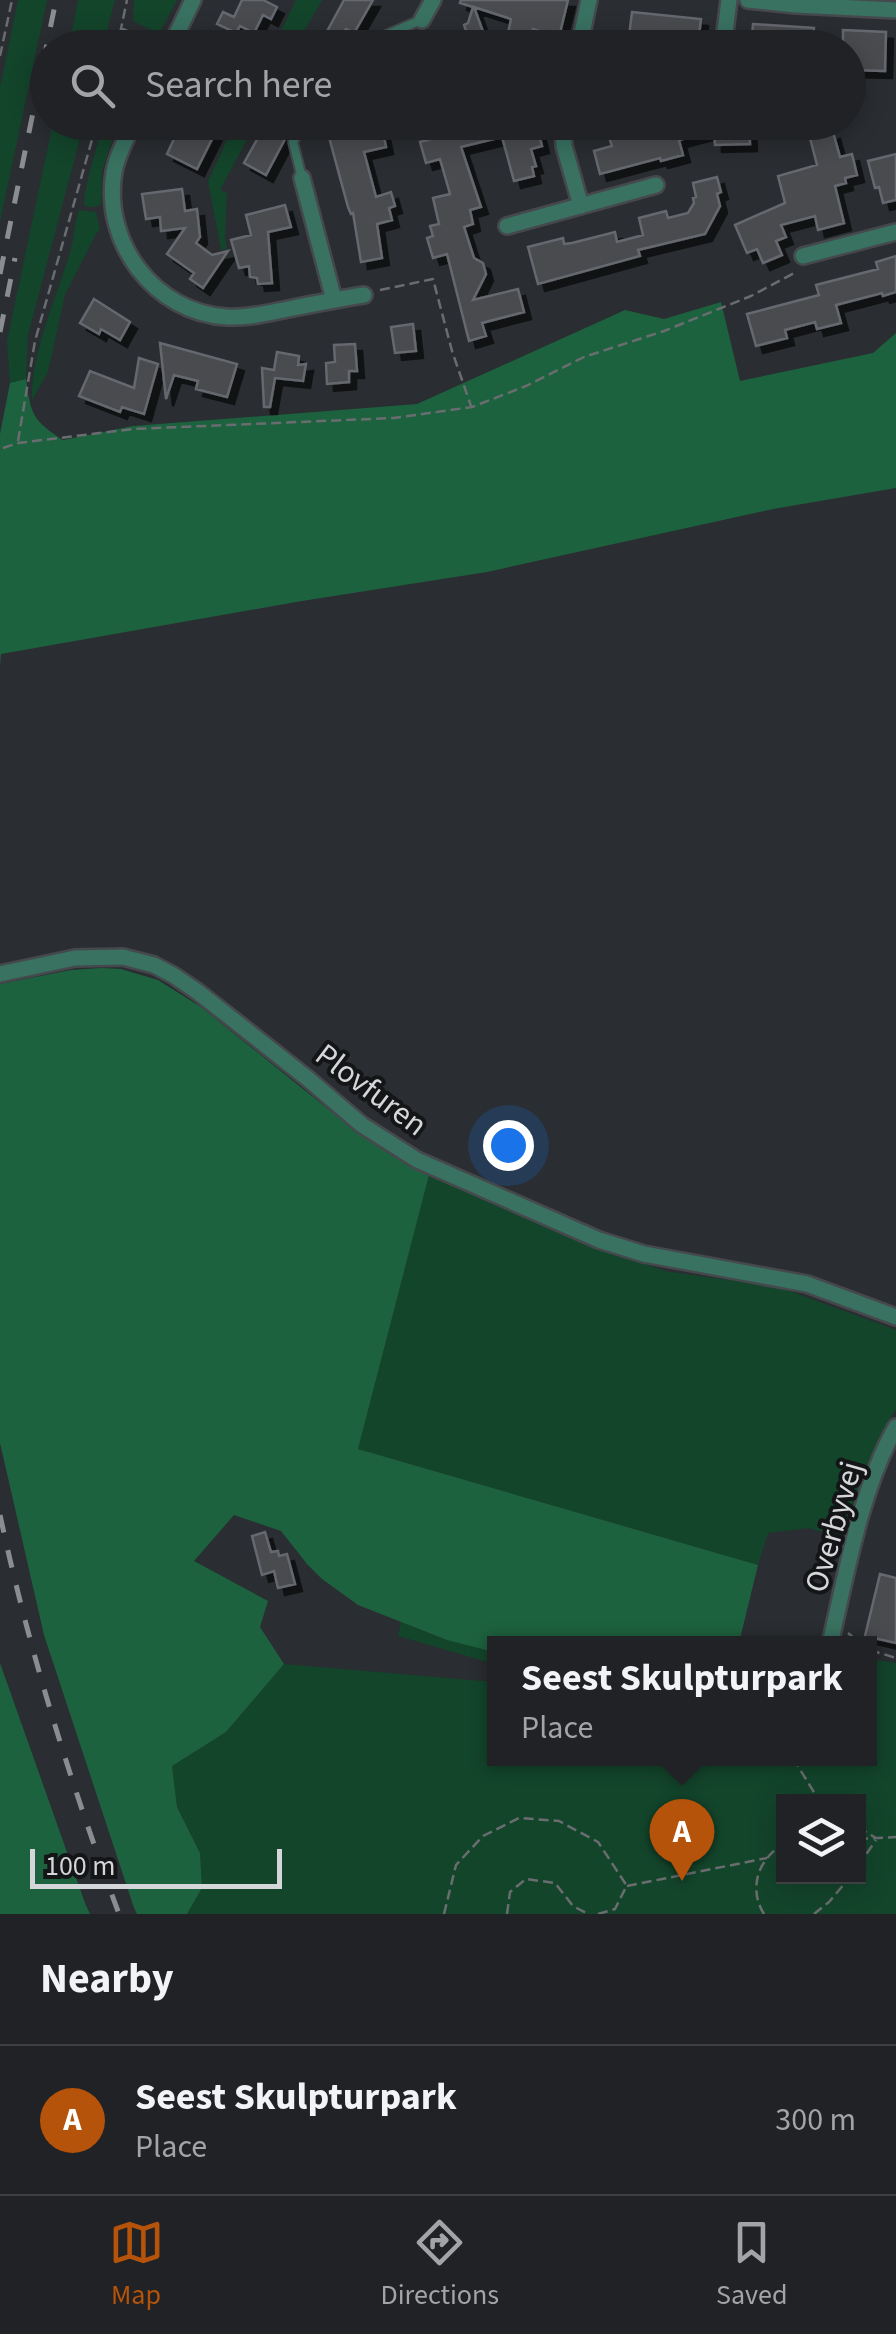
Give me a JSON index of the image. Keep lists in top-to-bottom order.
{
  "streets": {
    "street": ["Plovfuren", "Overbyvej"]
  },
  "scale_bar": "100 m",
  "page": {
    "search": "Search here",
    "popup": ["Seest Skulpturpark", "Place"],
    "pins": "A",
    "scale": "100 m",
    "heading": "Nearby",
    "list": [
      {
        "mark": "A",
        "name": "Seest Skulpturpark",
        "note": "Place",
        "value": "300 m"
      }
    ],
    "nav": ["Map", "Directions", "Saved"]
  }
}
